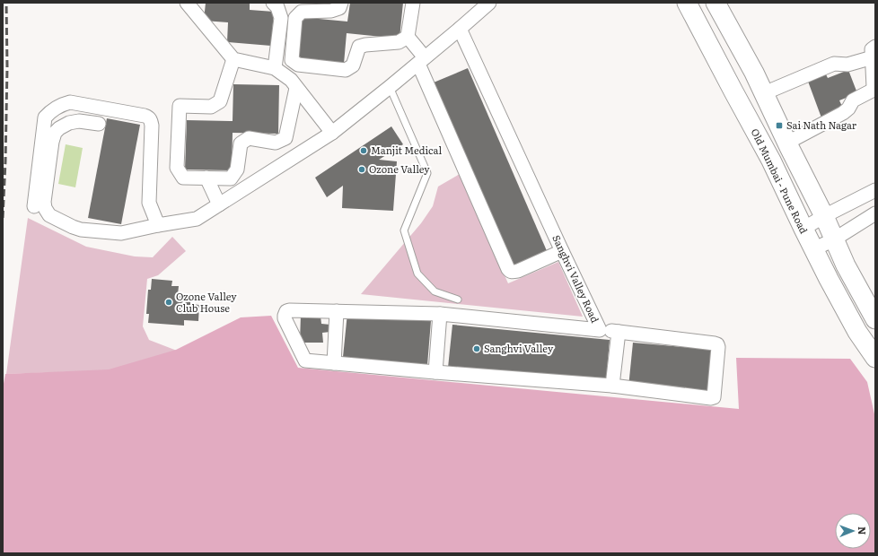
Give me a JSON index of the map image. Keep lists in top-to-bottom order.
{
  "streets": {
    "main road": ["Old Mumbai - Pune Road"],
    "street": ["Sanghvi Valley Road"]
  },
  "places": {
    "transit": ["Sai Nath Nagar"],
    "other": [
      "Manjit Medical",
      "Ozone Valley",
      "Ozone Valley Club House",
      "Sanghvi Valley"
    ]
  },
  "north": "right"
}
